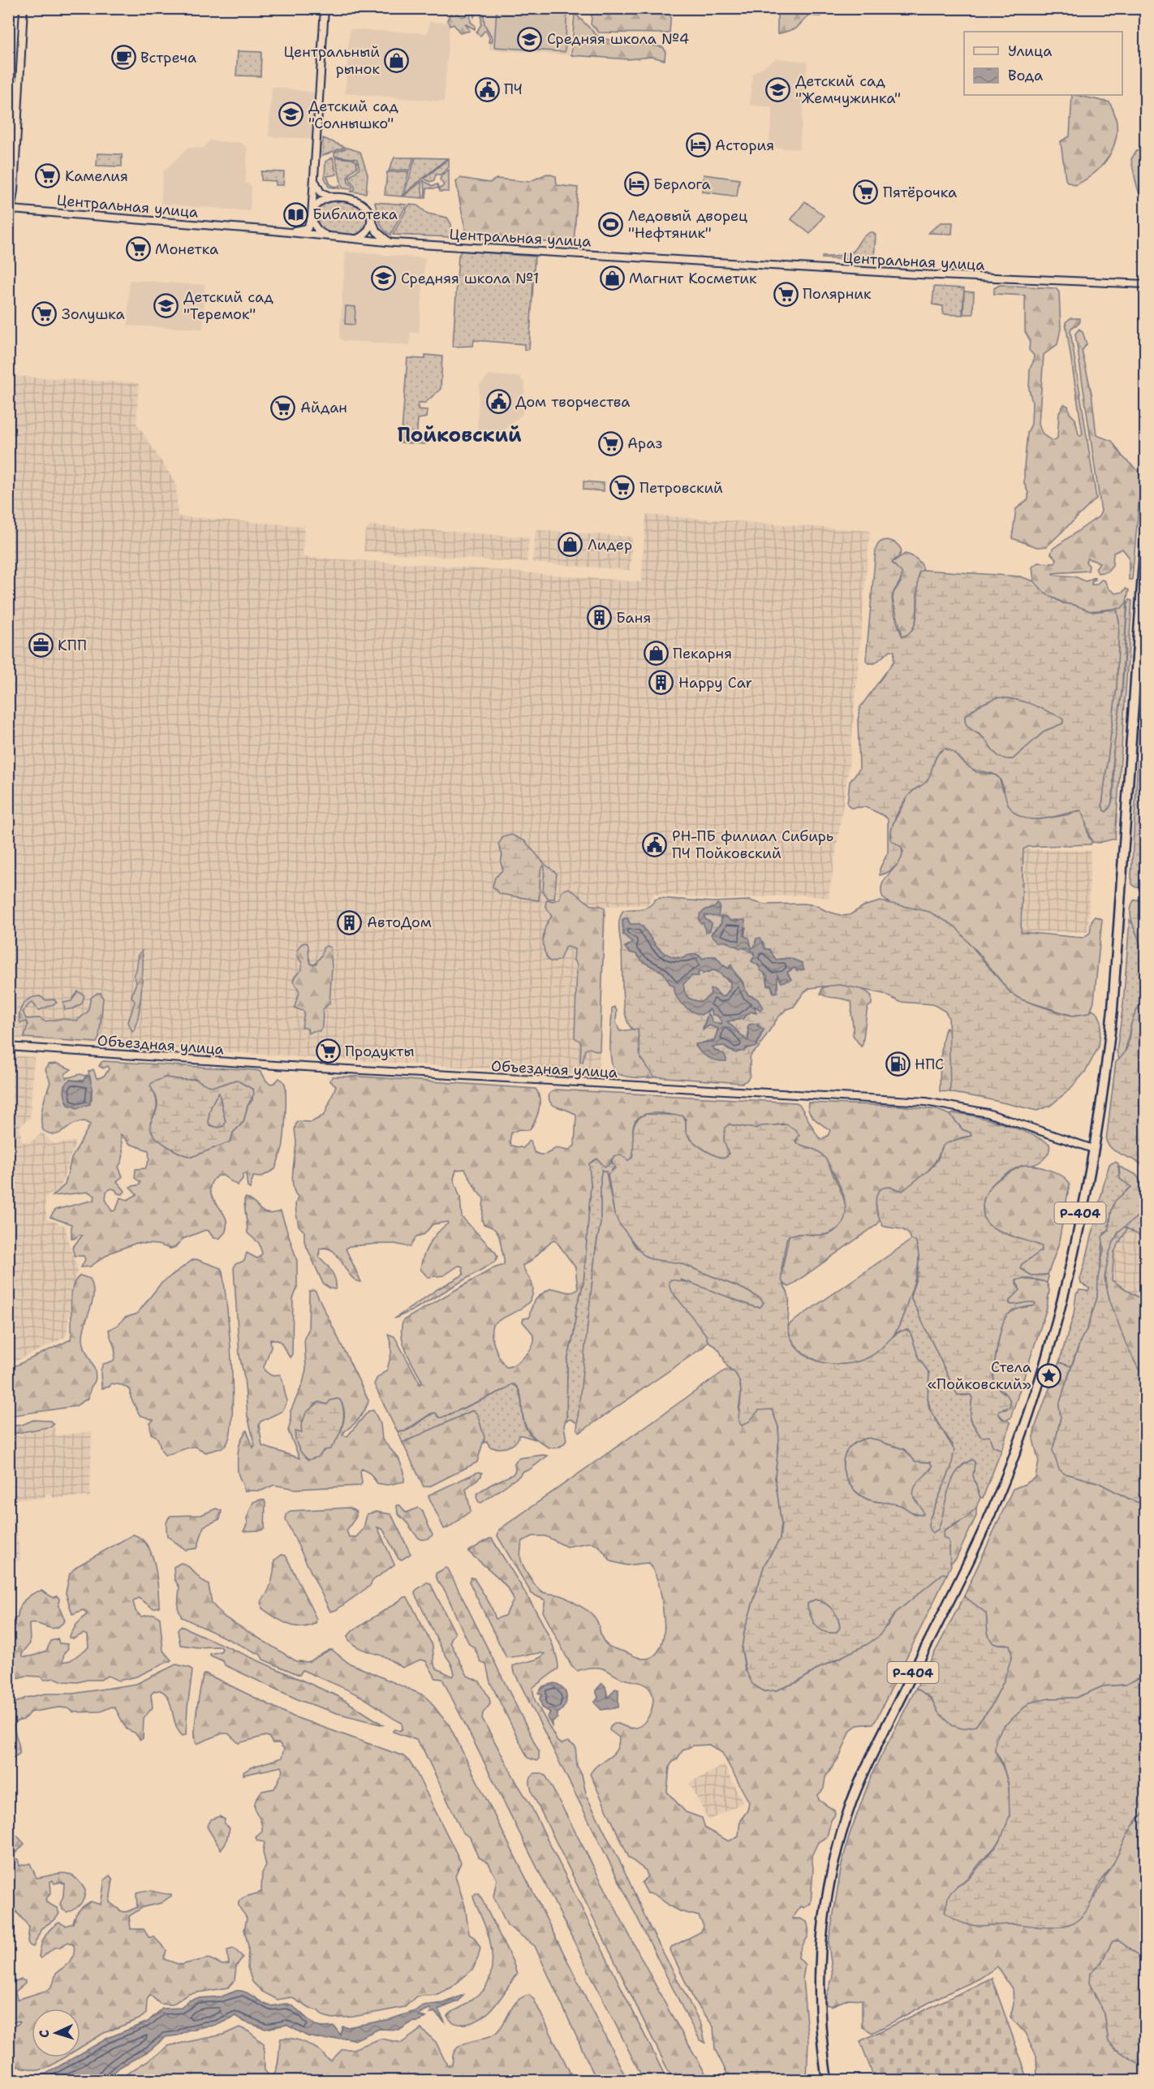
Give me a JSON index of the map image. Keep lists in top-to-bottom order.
{
  "streets": {
    "highway": ["Р-404"],
    "street": ["Центральная улица", "Объездная улица"]
  },
  "crossings": [
    ["Объездная улица", "Р-404"]
  ],
  "districts": ["Пойковский"],
  "places": {
    "school or university": [
      "Средняя школа №4",
      "Детский сад \"Жемчужинка\"",
      "Детский сад \"Солнышко\"",
      "Средняя школа №1",
      "Детский сад \"Теремок\""
    ],
    "cafe": ["Встреча"],
    "shop": [
      "Центральный рынок",
      "Магнит Косметик",
      "Лидер",
      "Пекарня"
    ],
    "public building": ["ПЧ", "Дом творчества", "РН-ПБ филиал Сибирь ПЧ Пойковский"],
    "hotel": ["Астория", "Берлога"],
    "supermarket": [
      "Камелия",
      "Пятёрочка",
      "Монетка",
      "Полярник",
      "Золушка",
      "Айдан",
      "Араз",
      "Петровский",
      "Продукты"
    ],
    "library": ["Библиотека"],
    "sports": ["Ледовый дворец \"Нефтяник\""],
    "building": ["Баня", "Happy Car", "АвтоДом"],
    "office": ["КПП"],
    "fuel station": ["НПС"],
    "place": ["Стела «Пойковский»"]
  },
  "legend": ["Улица", "Вода"],
  "north": "left"
}
